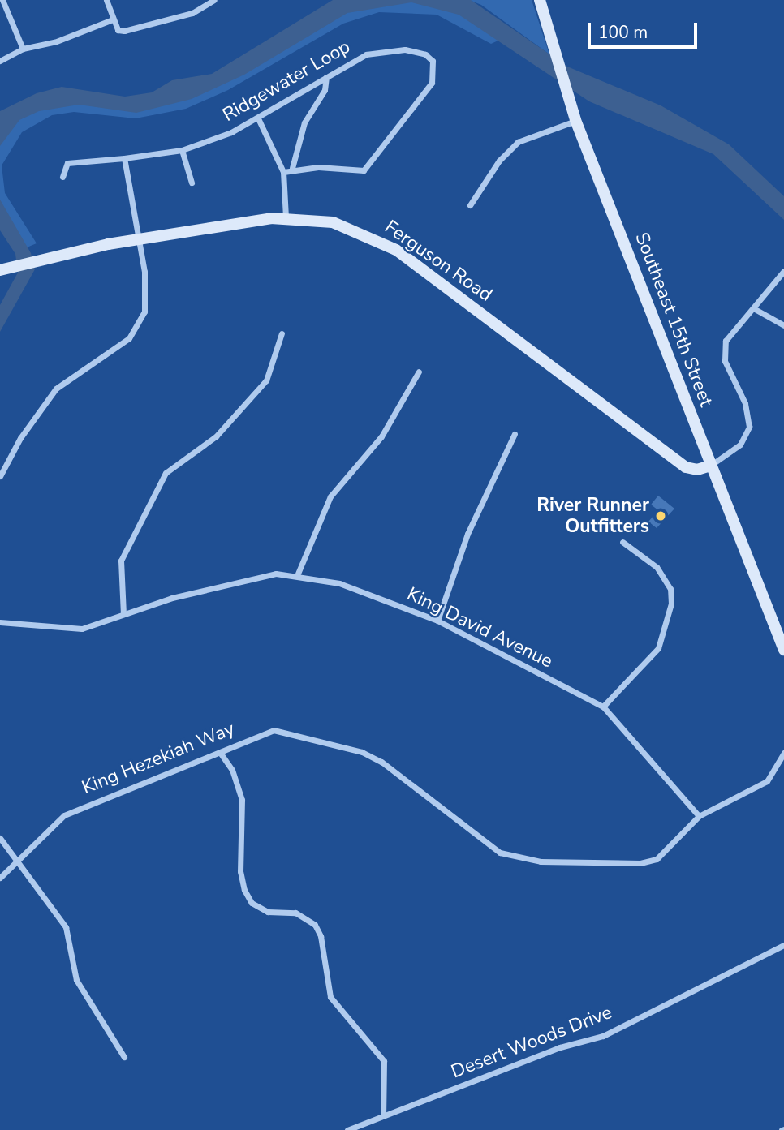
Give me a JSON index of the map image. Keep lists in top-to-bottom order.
{
  "streets": {
    "street": [
      "Ridgewater Loop",
      "Ferguson Road",
      "Southeast 15th Street",
      "King David Avenue",
      "King Hezekiah Way",
      "Desert Woods Drive"
    ]
  },
  "crossings": [
    ["Ferguson Road", "Southeast 15th Street"],
    ["King David Avenue", "King Hezekiah Way"]
  ],
  "places": ["River Runner Outfitters"],
  "scale_bar": "100 m"
}
